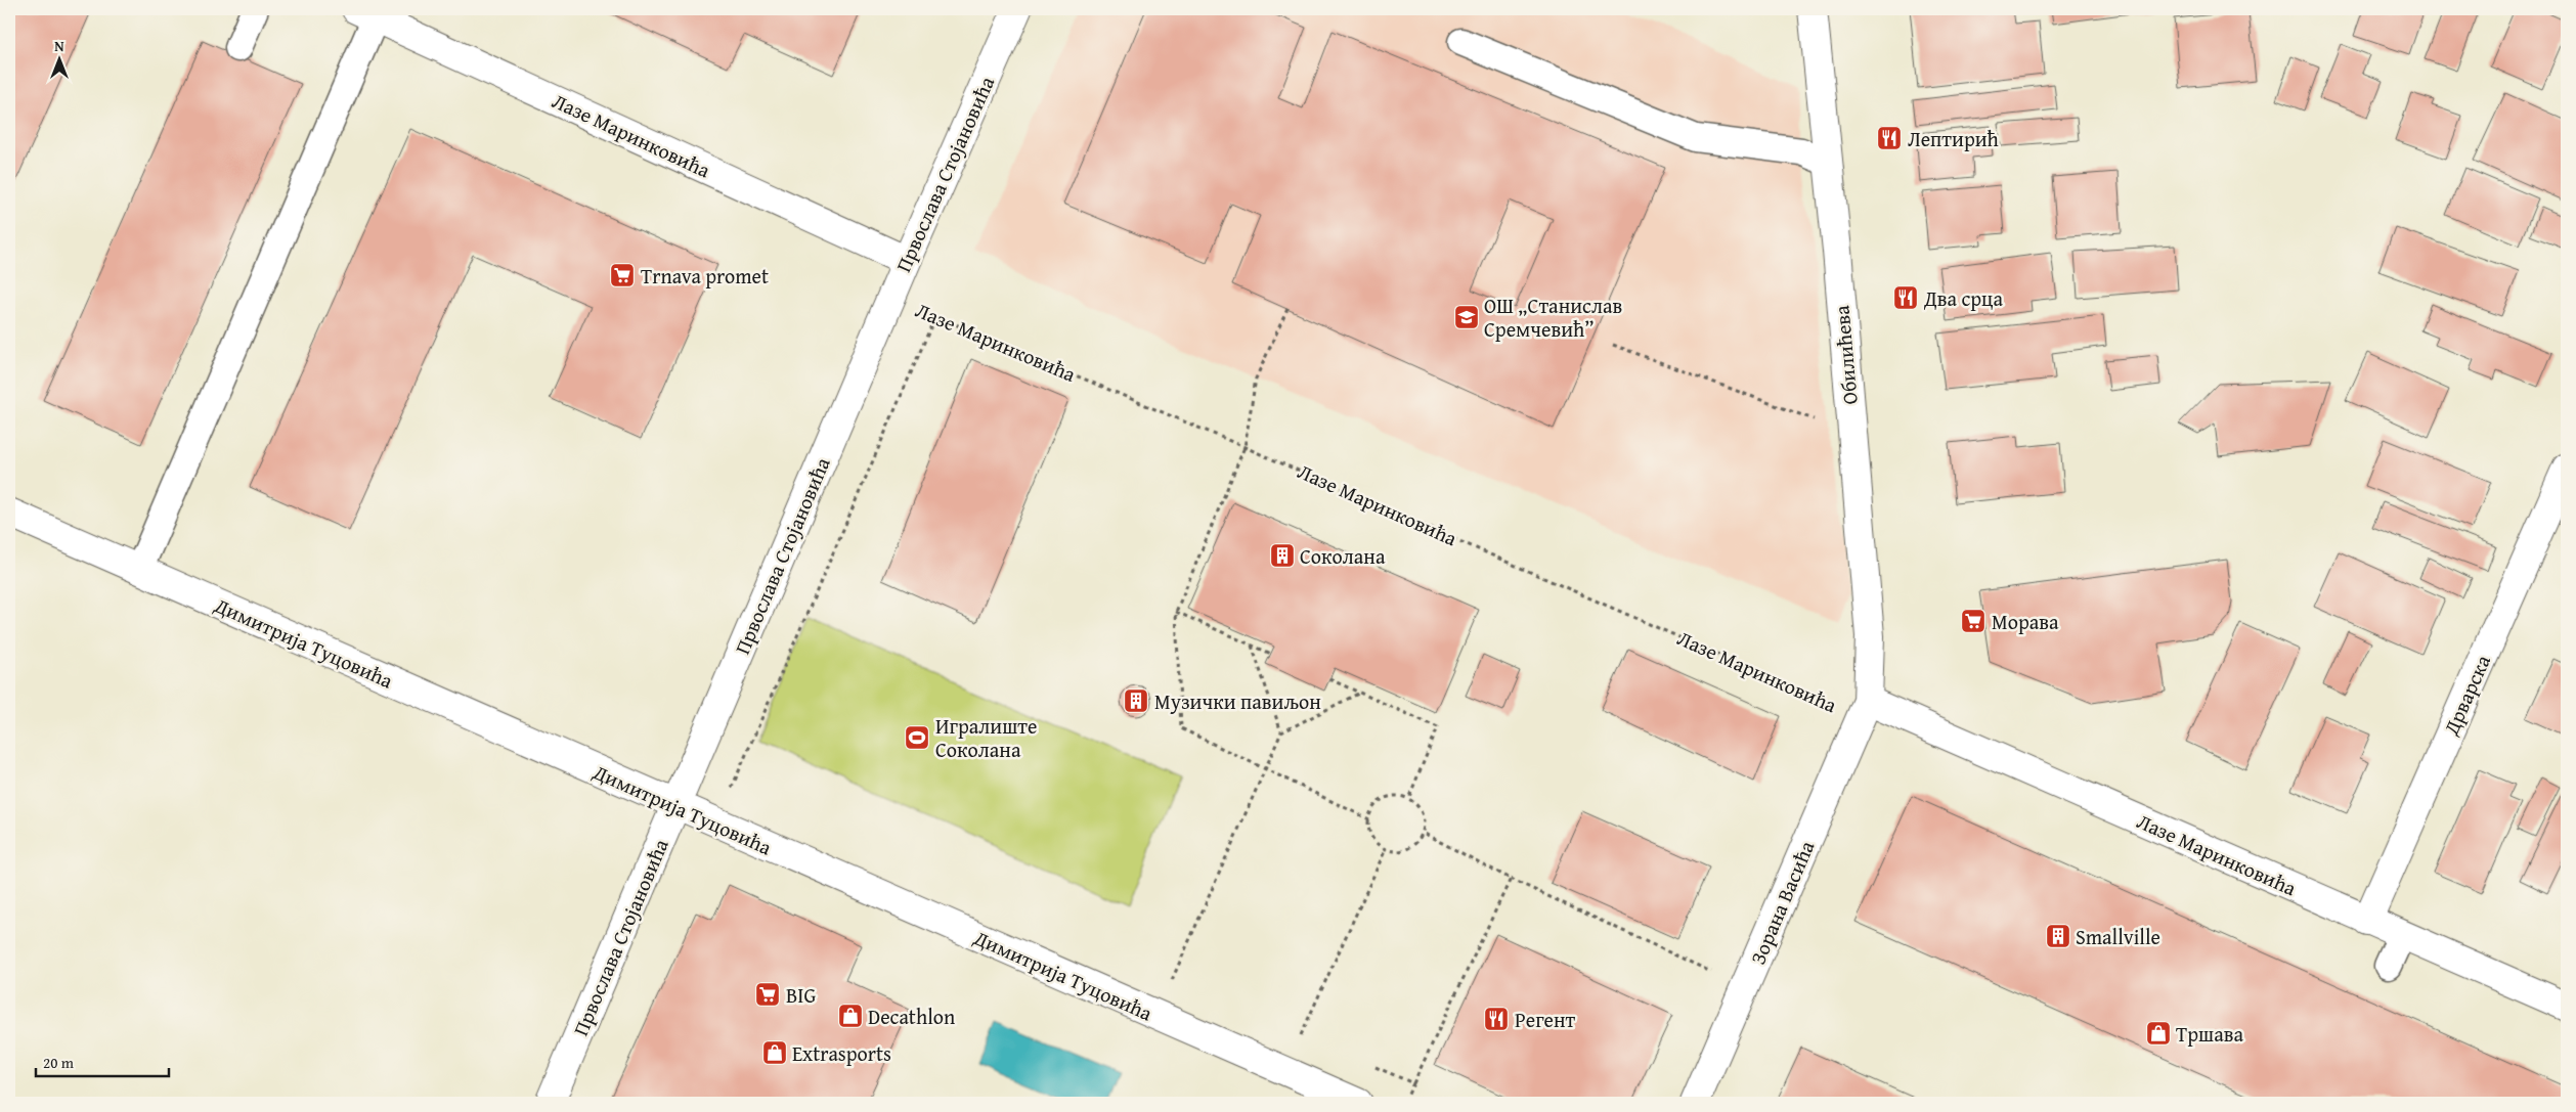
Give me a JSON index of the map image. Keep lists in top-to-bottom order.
{
  "streets": {
    "street": [
      "Лазе Маринковића",
      "Првослава Стојановића",
      "Обилићева",
      "Димитрија Туцовића",
      "Дрварска",
      "Зорана Васића"
    ]
  },
  "crossings": [
    ["Лазе Маринковића", "Првослава Стојановића"],
    ["Лазе Маринковића", "Обилићева"],
    ["Лазе Маринковића", "Дрварска"],
    ["Лазе Маринковића", "Зорана Васића"],
    ["Првослава Стојановића", "Димитрија Туцовића"],
    ["Обилићева", "Зорана Васића"]
  ],
  "places": {
    "restaurant": ["Лептирић", "Два срца", "Регент"],
    "supermarket": ["Trnava promet", "Морава", "BIG"],
    "school or university": ["ОШ „Станислав Сремчевић”"],
    "building": ["Соколана", "Музички павиљон", "Smallville"],
    "sports": ["Игралиште Соколана"],
    "shop": ["Decathlon", "Тршава", "Extrasports"]
  },
  "scale_bar": "20 m",
  "north": "top"
}
